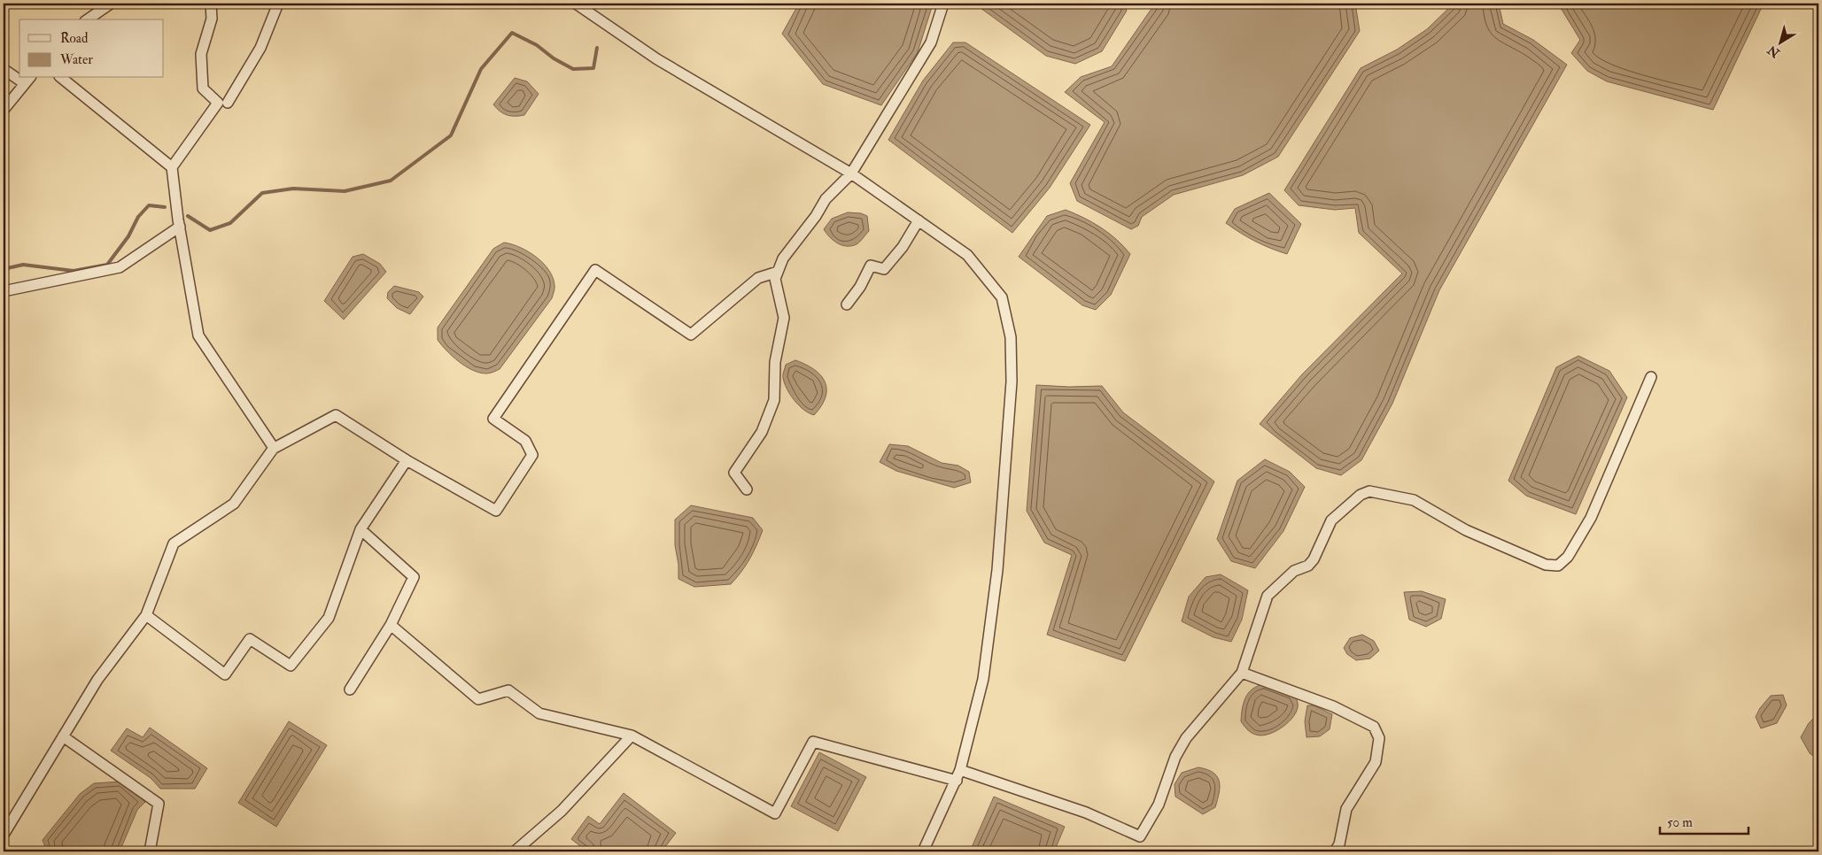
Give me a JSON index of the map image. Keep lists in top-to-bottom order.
{
  "legend": ["Road", "Water"],
  "scale_bar": "50 m",
  "north": "bottom left"
}
